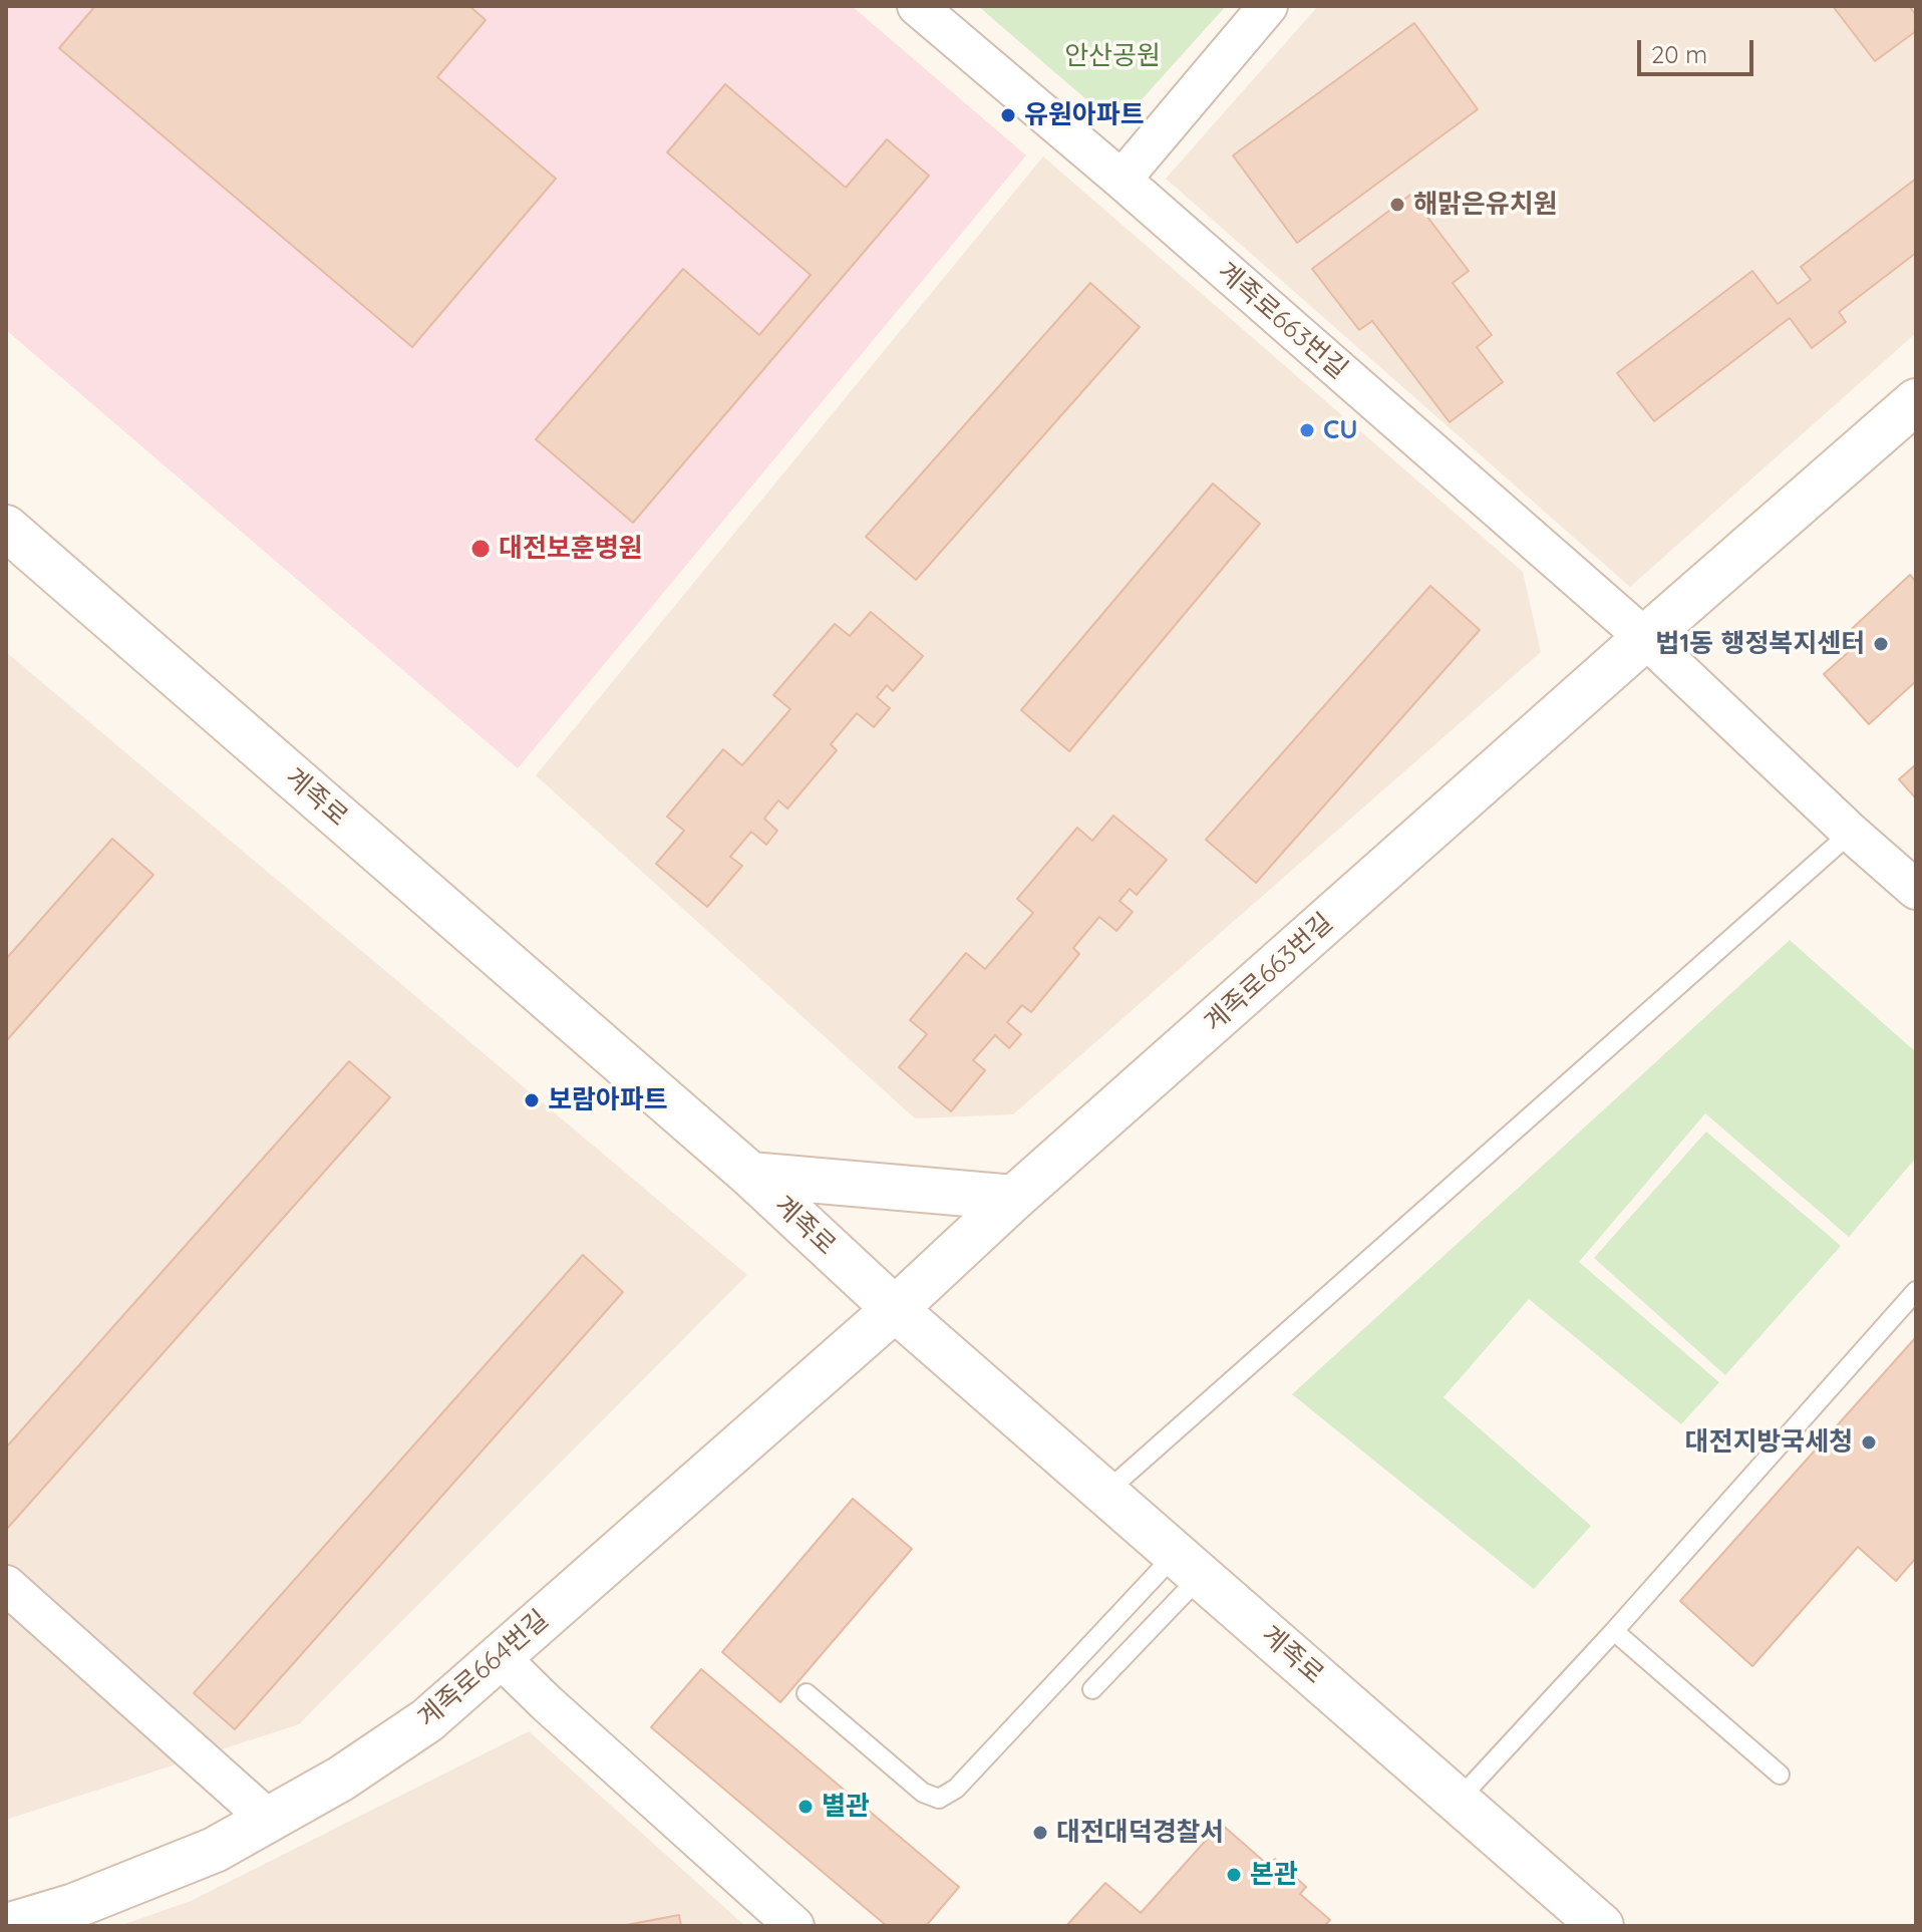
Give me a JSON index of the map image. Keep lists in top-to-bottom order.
{
  "streets": {
    "main road": ["계족로663번길", "계족로", "계족로664번길"]
  },
  "crossings": [
    ["계족로663번길", "계족로"],
    ["계족로663번길", "계족로664번길"],
    ["계족로", "계족로664번길"]
  ],
  "parks": ["안산공원"],
  "places": [
    "유원아파트",
    "해맑은유치원",
    "CU",
    "대전보훈병원",
    "법1동 행정복지센터",
    "보람아파트",
    "대전지방국세청",
    "별관",
    "대전대덕경찰서",
    "본관"
  ],
  "scale_bar": "20 m"
}
